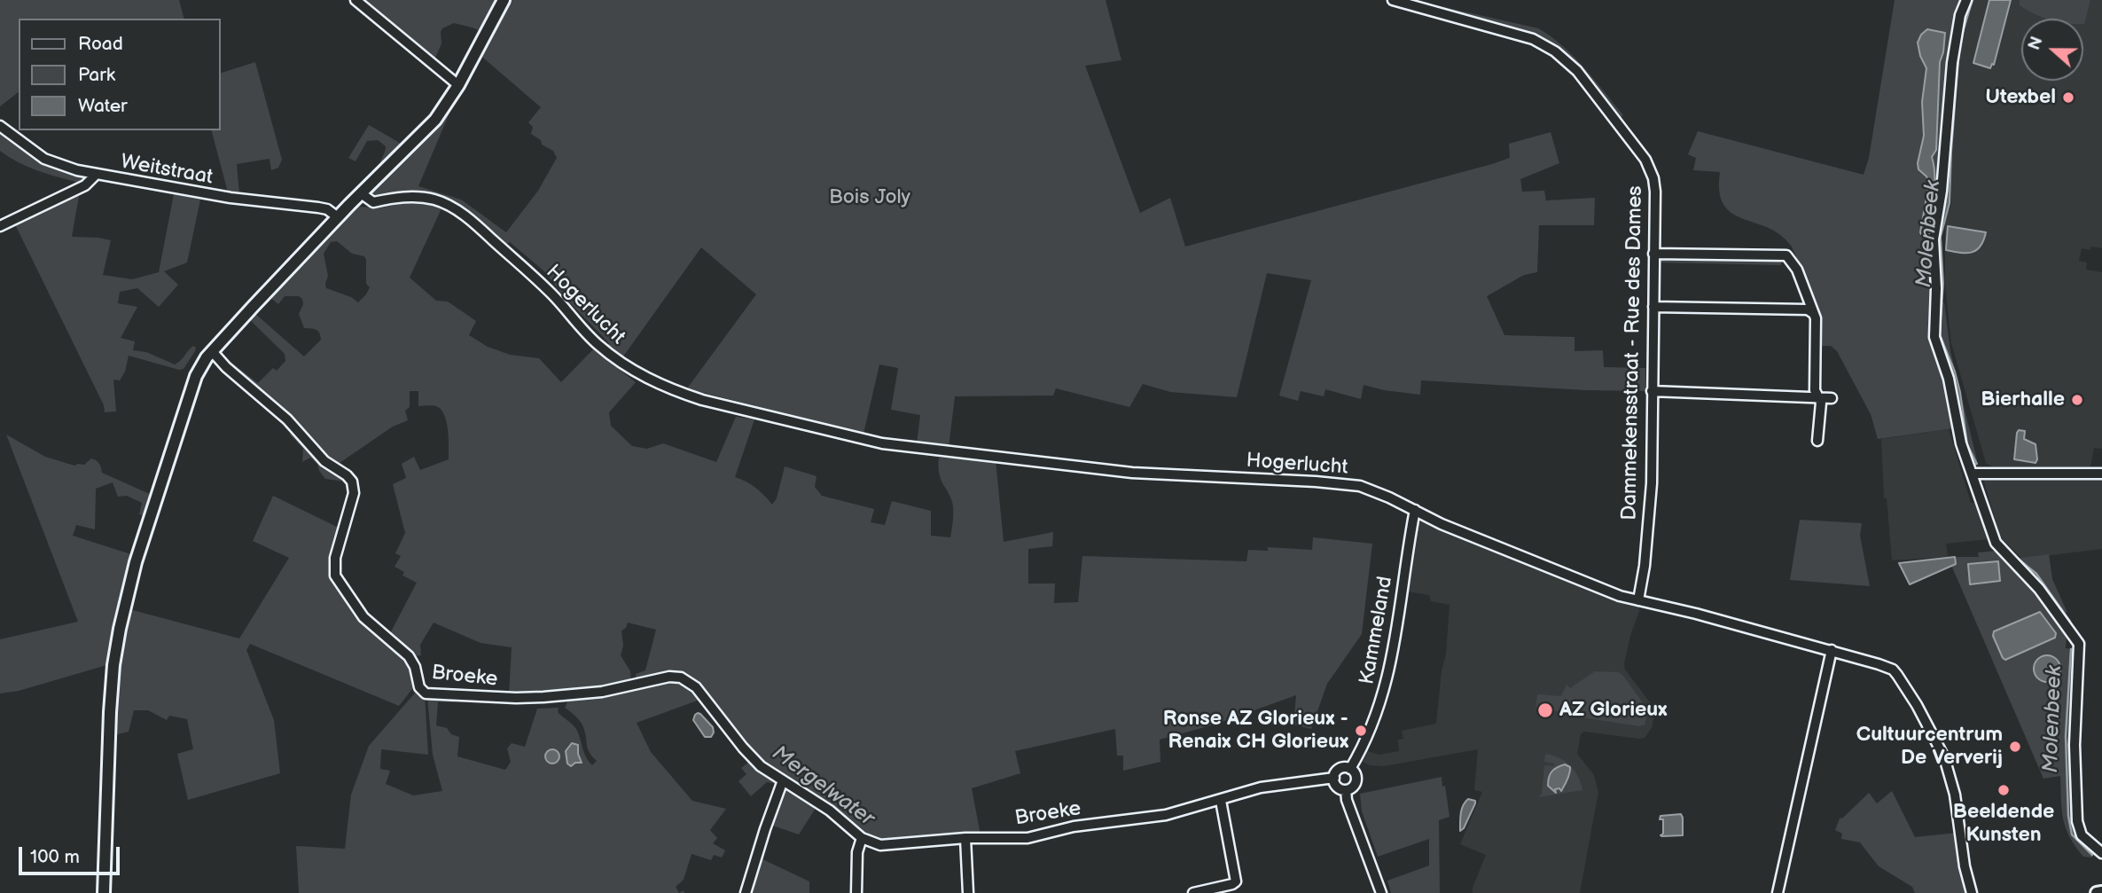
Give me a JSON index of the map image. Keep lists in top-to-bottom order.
{
  "streets": {
    "street": [
      "Weitstraat",
      "Hogerlucht",
      "Dammekensstraat - Rue des Dames",
      "Kammeland",
      "Broeke"
    ]
  },
  "crossings": [
    ["Hogerlucht", "Dammekensstraat - Rue des Dames"],
    ["Hogerlucht", "Kammeland"],
    ["Kammeland", "Broeke"]
  ],
  "water": ["Molenbeek", "Mergelwater"],
  "parks": ["Bois Joly"],
  "places": [
    "Utexbel",
    "Bierhalle",
    "AZ Glorieux",
    "Ronse AZ Glorieux - Renaix CH Glorieux",
    "Cultuurcentrum De Ververij",
    "Beeldende Kunsten"
  ],
  "legend": ["Road", "Park", "Water"],
  "scale_bar": "100 m",
  "north": "left"
}
